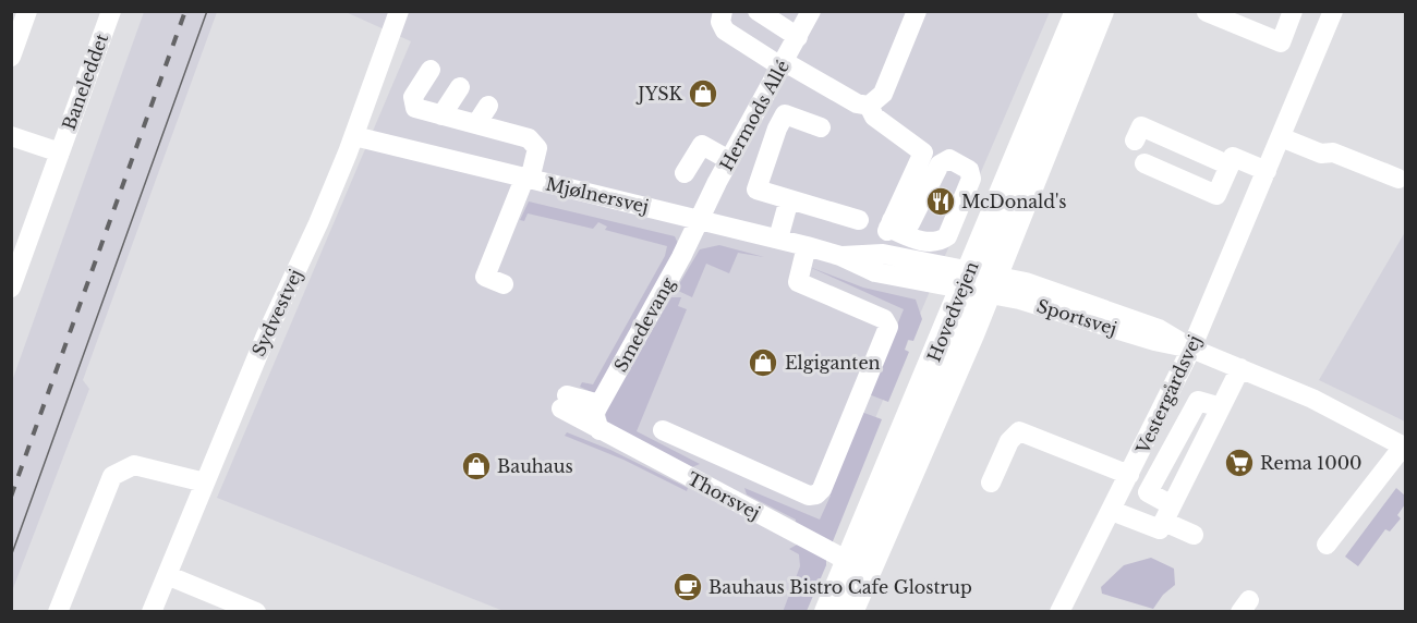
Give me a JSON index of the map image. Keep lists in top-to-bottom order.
{
  "streets": {
    "main road": ["Hovedvejen"],
    "street": [
      "Baneleddet",
      "Hermods Allé",
      "Mjølnersvej",
      "Sydvestvej",
      "Sportsvej",
      "Smedevang",
      "Vestergårdsvej",
      "Thorsvej"
    ]
  },
  "crossings": [
    ["Hermods Allé", "Mjølnersvej"],
    ["Hermods Allé", "Smedevang"],
    ["Mjølnersvej", "Hovedvejen"],
    ["Mjølnersvej", "Sydvestvej"],
    ["Mjølnersvej", "Sportsvej"],
    ["Mjølnersvej", "Smedevang"],
    ["Hovedvejen", "Sportsvej"],
    ["Hovedvejen", "Thorsvej"],
    ["Sportsvej", "Vestergårdsvej"],
    ["Smedevang", "Thorsvej"]
  ],
  "places": {
    "shop": ["JYSK", "Elgiganten", "Bauhaus"],
    "restaurant": ["McDonald's"],
    "supermarket": ["Rema 1000"],
    "cafe": ["Bauhaus Bistro Cafe Glostrup"]
  }
}
